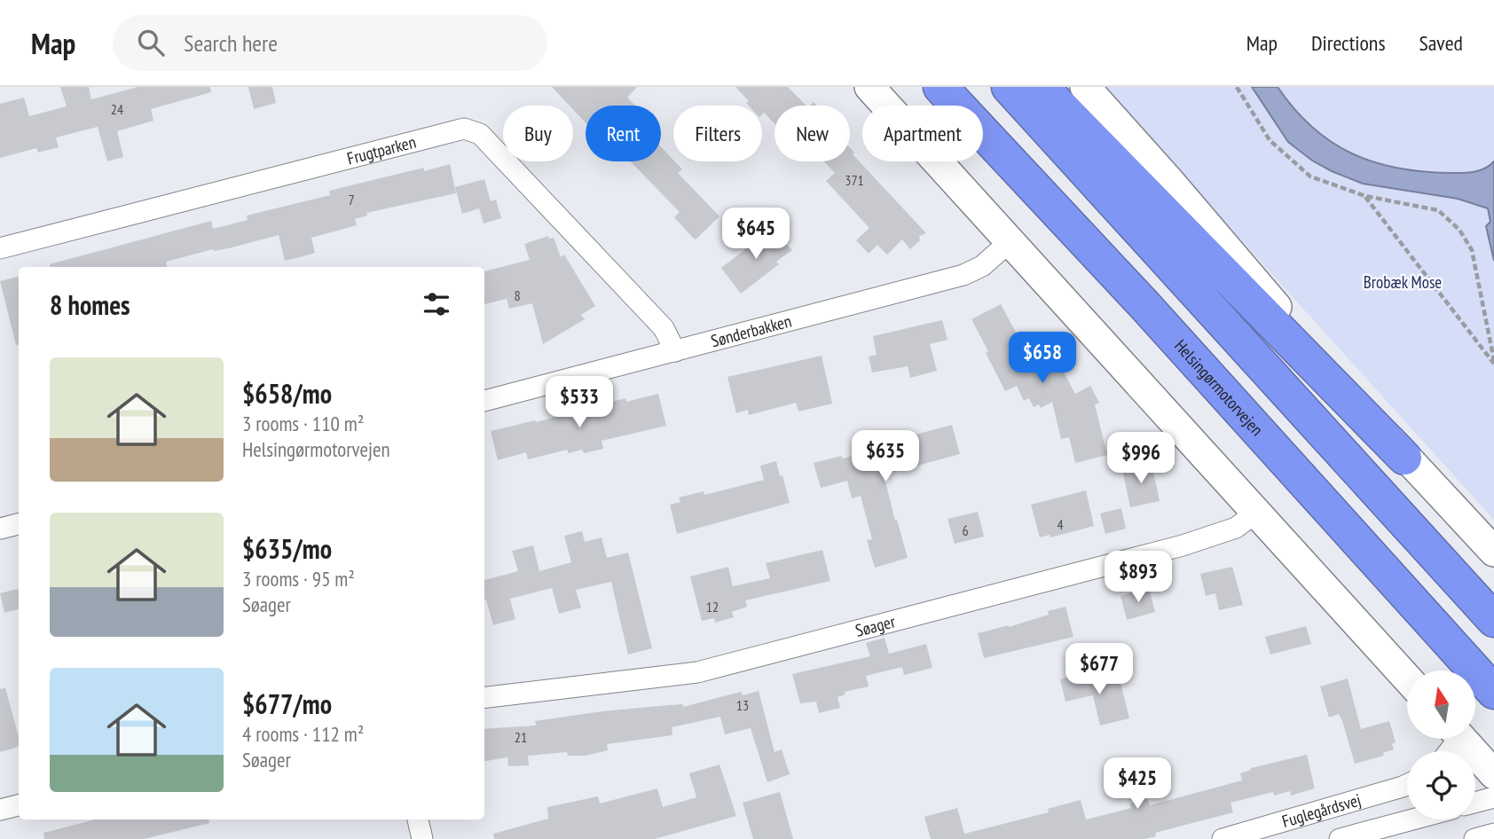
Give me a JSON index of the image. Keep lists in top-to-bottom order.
{
  "streets": {
    "highway": ["Helsingørmotorvejen"],
    "street": [
      "Frugtparken",
      "Sønderbakken",
      "Søager",
      "Fuglegårdsvej"
    ]
  },
  "crossings": [
    ["Frugtparken", "Sønderbakken"]
  ],
  "parks": ["Brobæk Mose"],
  "house_numbers": [
    "24",
    "371",
    "7",
    "8",
    "4",
    "6",
    "12",
    "13",
    "21"
  ],
  "north": "top",
  "page": {
    "header": "Map",
    "search": "Search here",
    "nav": ["Map", "Directions", "Saved"],
    "chip": [
      "Buy",
      "Rent",
      "Filters",
      "New",
      "Apartment"
    ],
    "price": [
      "$645",
      "$658",
      "$533",
      "$635",
      "$996",
      "$893",
      "$677",
      "$425"
    ],
    "heading": "8 homes",
    "list": [
      {
        "name": "$658/mo",
        "note": "3 rooms · 110 m² · Helsingørmotorvejen"
      },
      {
        "name": "$635/mo",
        "note": "3 rooms · 95 m² · Søager"
      },
      {
        "name": "$677/mo",
        "note": "4 rooms · 112 m² · Søager"
      }
    ]
  }
}
